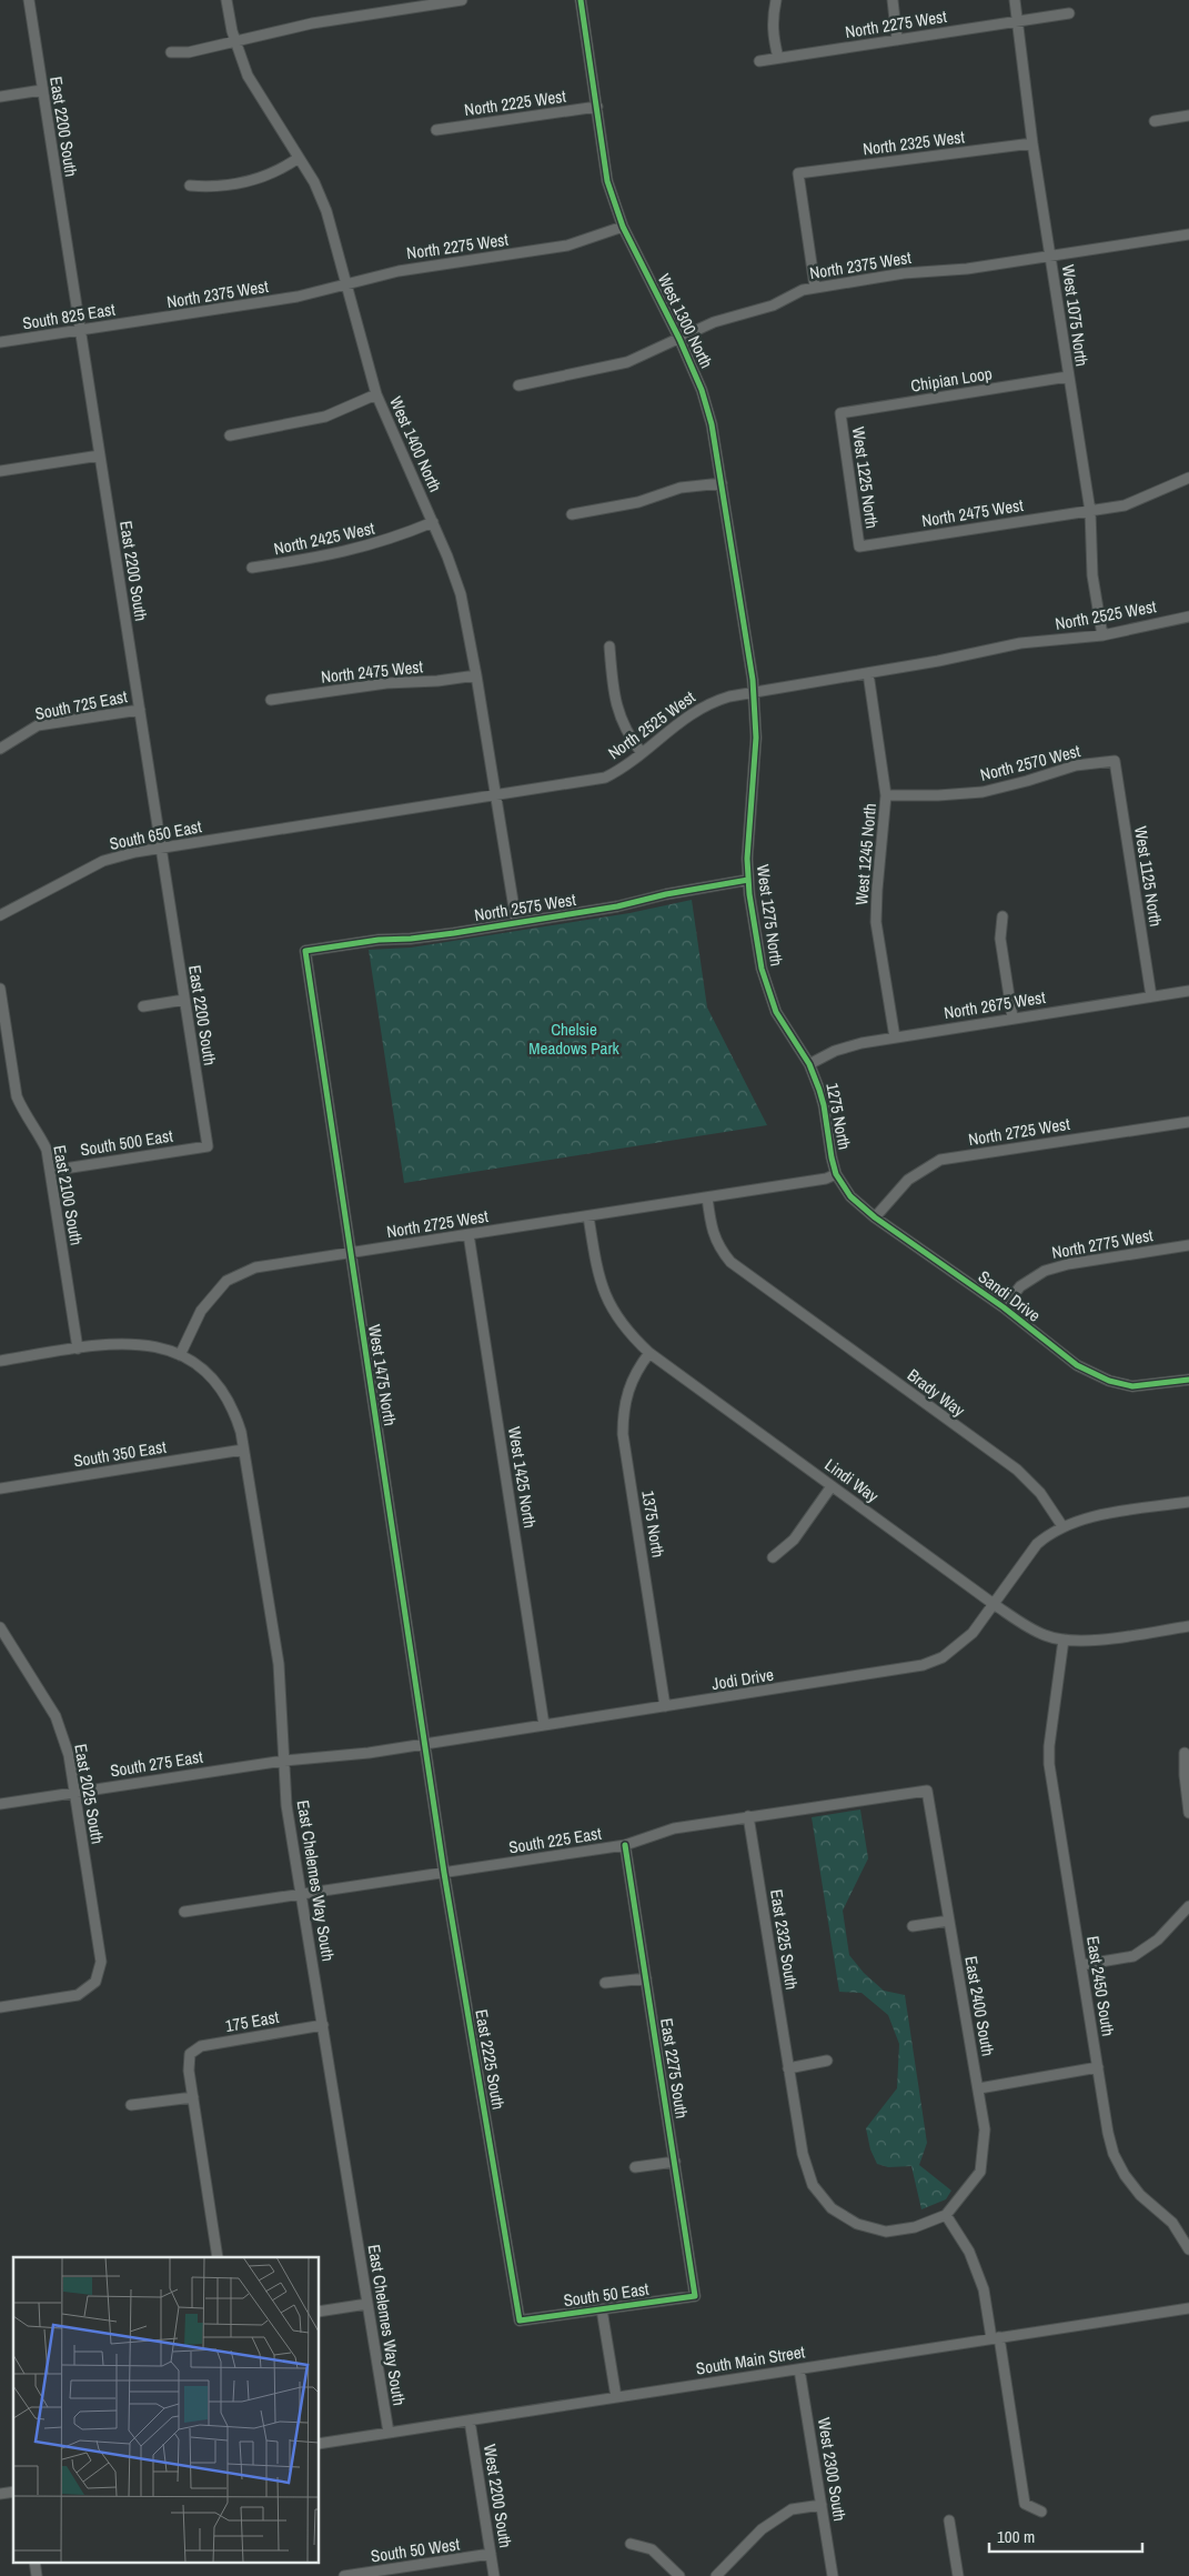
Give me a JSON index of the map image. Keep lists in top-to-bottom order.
{
  "streets": {
    "street": [
      "North 2275 West",
      "North 2225 West",
      "East 2200 South",
      "North 2325 West",
      "North 2375 West",
      "West 1075 North",
      "South 825 East",
      "West 1300 North",
      "Chipian Loop",
      "West 1400 North",
      "West 1225 North",
      "North 2475 West",
      "North 2425 West",
      "North 2525 West",
      "South 725 East",
      "North 2570 West",
      "South 650 East",
      "West 1245 North",
      "West 1125 North",
      "North 2575 West",
      "West 1275 North",
      "North 2675 West",
      "1275 North",
      "North 2725 West",
      "South 500 East",
      "East 2100 South",
      "North 2775 West",
      "Sandi Drive",
      "West 1475 North",
      "Brady Way",
      "South 350 East",
      "West 1425 North",
      "Lindi Way",
      "1375 North",
      "Jodi Drive",
      "South 275 East",
      "East 2025 South",
      "South 225 East",
      "East Chelemes Way South",
      "East 2325 South",
      "East 2450 South",
      "East 2400 South",
      "175 East",
      "East 2225 South",
      "East 2275 South",
      "South 50 East",
      "South Main Street",
      "West 2300 South",
      "West 2200 South",
      "South 50 West"
    ]
  },
  "crossings": [
    ["North 2275 West", "North 2375 West"],
    ["North 2275 West", "West 1075 North"],
    ["North 2275 West", "West 1300 North"],
    ["North 2275 West", "West 1400 North"],
    ["North 2225 West", "West 1300 North"],
    ["East 2200 South", "South 825 East"],
    ["East 2200 South", "South 725 East"],
    ["East 2200 South", "South 650 East"],
    ["East 2200 South", "South 500 East"],
    ["North 2325 West", "North 2375 West"],
    ["North 2325 West", "West 1075 North"],
    ["North 2375 West", "West 1075 North"],
    ["North 2375 West", "South 825 East"],
    ["North 2375 West", "West 1300 North"],
    ["West 1075 North", "Chipian Loop"],
    ["West 1075 North", "North 2475 West"],
    ["West 1075 North", "North 2525 West"],
    ["West 1300 North", "North 2525 West"],
    ["West 1300 North", "West 1275 North"],
    ["Chipian Loop", "West 1225 North"],
    ["West 1400 North", "North 2475 West"],
    ["West 1400 North", "North 2425 West"],
    ["West 1400 North", "North 2525 West"],
    ["West 1400 North", "North 2575 West"],
    ["West 1225 North", "North 2475 West"],
    ["North 2525 West", "South 650 East"],
    ["North 2525 West", "West 1245 North"],
    ["North 2525 West", "West 1275 North"],
    ["North 2570 West", "West 1245 North"],
    ["North 2570 West", "West 1125 North"],
    ["West 1245 North", "North 2675 West"],
    ["West 1125 North", "North 2675 West"],
    ["North 2575 West", "West 1275 North"],
    ["North 2575 West", "West 1475 North"],
    ["West 1275 North", "North 2675 West"],
    ["West 1275 North", "1275 North"],
    ["North 2675 West", "1275 North"],
    ["1275 North", "Sandi Drive"],
    ["North 2725 West", "Sandi Drive"],
    ["North 2725 West", "West 1475 North"],
    ["North 2725 West", "West 1425 North"],
    ["North 2725 West", "Lindi Way"],
    ["North 2725 West", "East Chelemes Way South"],
    ["South 500 East", "East 2100 South"],
    ["East 2100 South", "East Chelemes Way South"],
    ["North 2775 West", "Sandi Drive"],
    ["West 1475 North", "Jodi Drive"],
    ["West 1475 North", "East 2225 South"],
    ["Brady Way", "Jodi Drive"],
    ["South 350 East", "East Chelemes Way South"],
    ["West 1425 North", "Jodi Drive"],
    ["Lindi Way", "1375 North"],
    ["Lindi Way", "Jodi Drive"],
    ["Lindi Way", "East 2450 South"],
    ["1375 North", "Jodi Drive"],
    ["Jodi Drive", "South 275 East"],
    ["South 275 East", "East 2025 South"],
    ["South 275 East", "East Chelemes Way South"],
    ["South 225 East", "East Chelemes Way South"],
    ["South 225 East", "East 2325 South"],
    ["South 225 East", "East 2400 South"],
    ["South 225 East", "East 2225 South"],
    ["South 225 East", "East 2275 South"],
    ["East Chelemes Way South", "175 East"],
    ["East Chelemes Way South", "South Main Street"],
    ["East 2325 South", "East 2400 South"],
    ["East 2225 South", "South 50 East"],
    ["East 2275 South", "South 50 East"],
    ["South Main Street", "West 2300 South"],
    ["South Main Street", "West 2200 South"],
    ["West 2200 South", "South 50 West"]
  ],
  "parks": ["Chelsie Meadows Park"],
  "scale_bar": "100 m"
}
